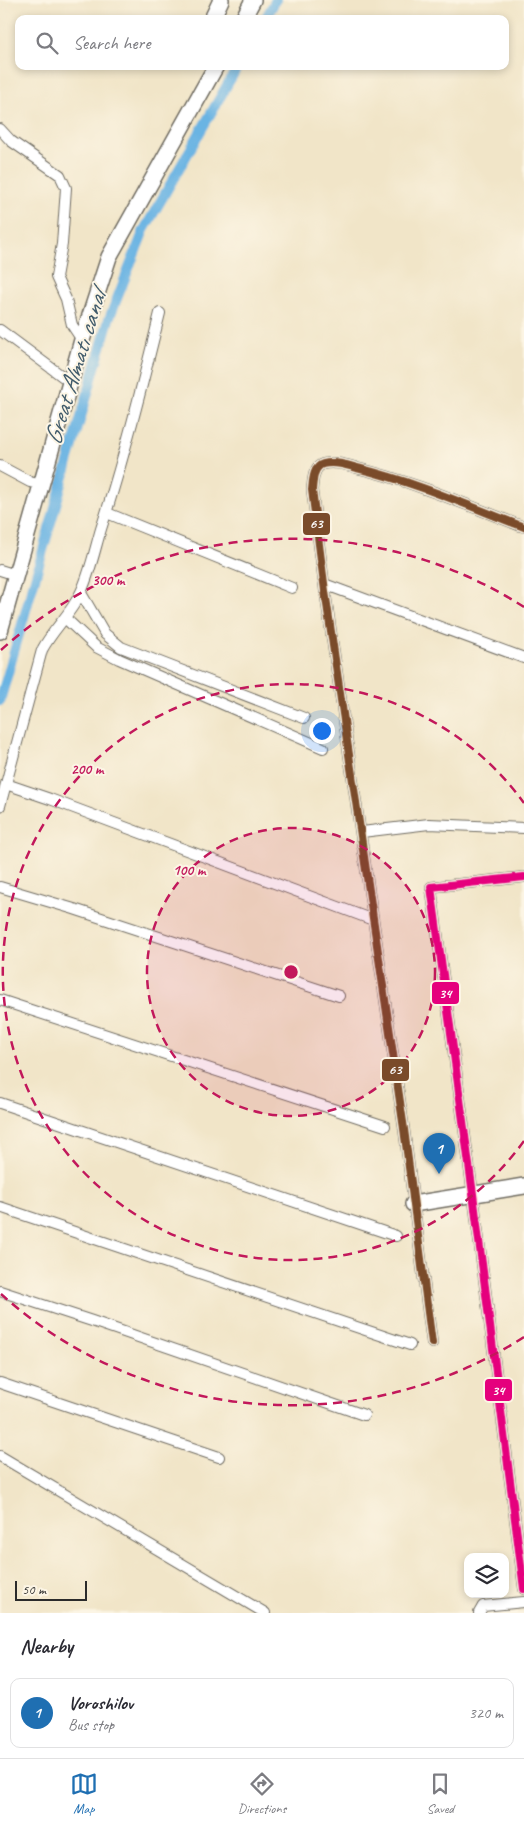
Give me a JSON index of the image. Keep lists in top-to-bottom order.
{
  "water": ["Great Almatı canal"],
  "lines": ["transit line 63", "transit line 34"],
  "scale_bar": "50 m",
  "page": {
    "search": "Search here",
    "pins": "1",
    "scale": "50 m",
    "heading": "Nearby",
    "list": [
      {
        "mark": "1",
        "name": "Voroshilov",
        "note": "Bus stop",
        "value": "320 m"
      }
    ],
    "nav": ["Map", "Directions", "Saved"]
  },
  "rings": ["300 m", "200 m", "100 m"]
}
